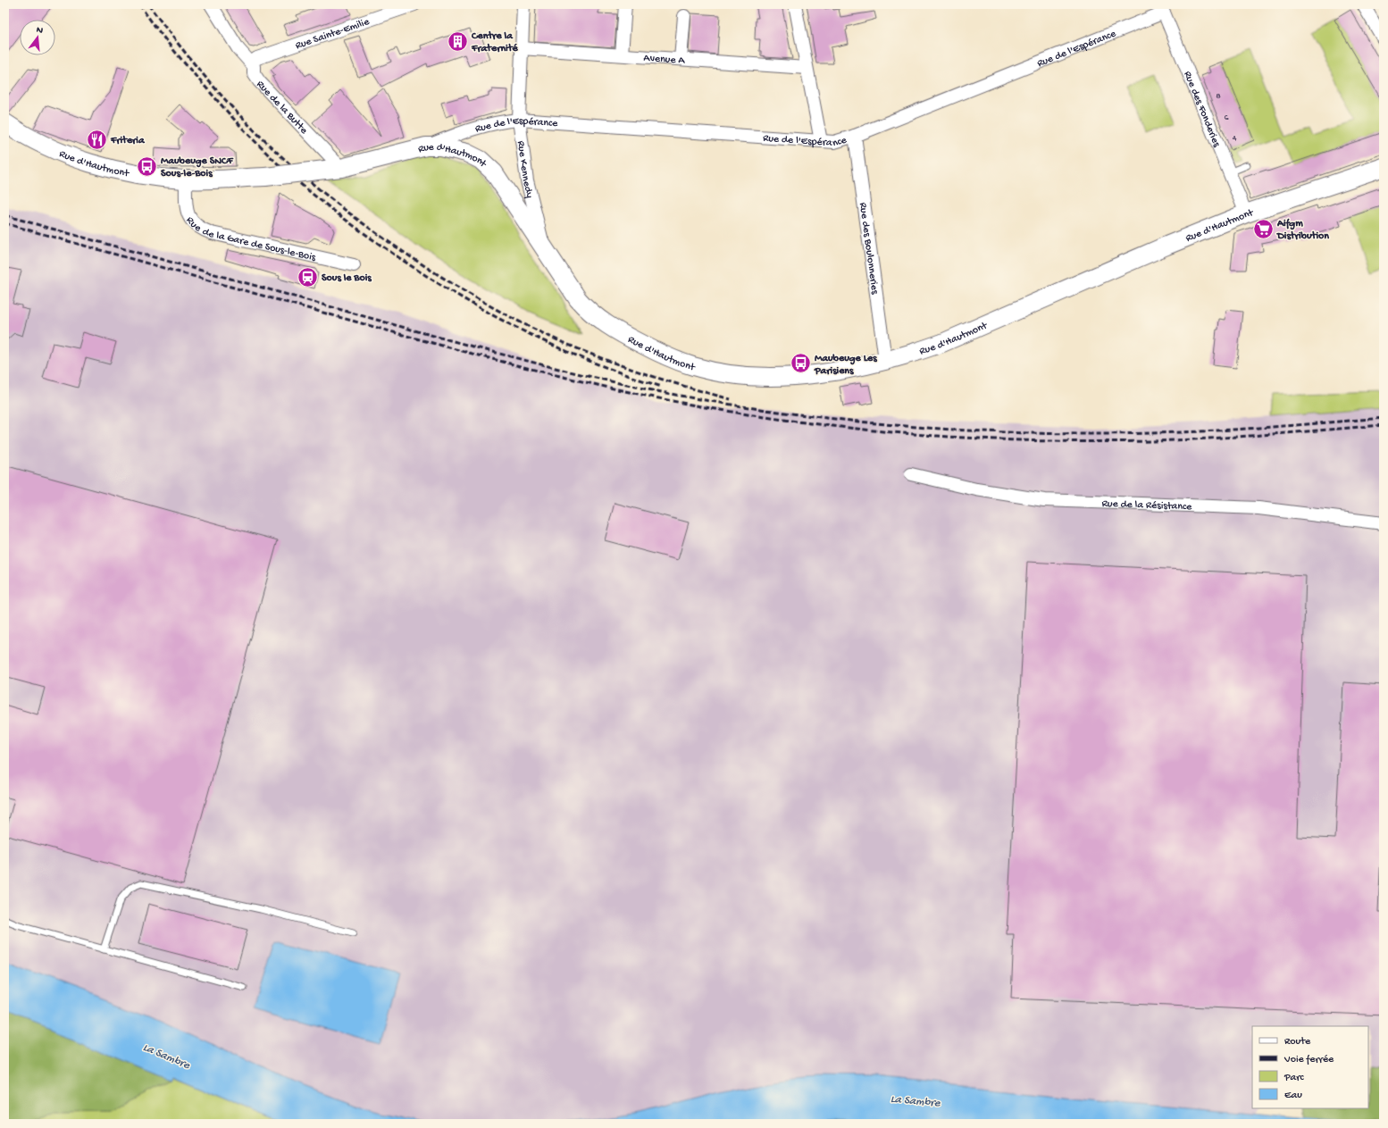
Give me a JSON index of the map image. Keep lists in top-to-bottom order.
{
  "streets": {
    "street": [
      "Rue Sainte-Emilie",
      "Rue de l'Espérance",
      "Avenue A",
      "Rue de la Butte",
      "Rue des Fonderies",
      "Rue d'Hautmont",
      "Rue Kennedy",
      "Rue de la Gare de Sous-le-Bois",
      "Rue des Boulonneries",
      "Rue de la Résistance"
    ]
  },
  "crossings": [
    ["Rue Sainte-Emilie", "Rue de la Butte"],
    ["Rue de l'Espérance", "Rue des Fonderies"],
    ["Rue de l'Espérance", "Rue d'Hautmont"],
    ["Rue de l'Espérance", "Rue Kennedy"],
    ["Rue de l'Espérance", "Rue des Boulonneries"],
    ["Avenue A", "Rue Kennedy"],
    ["Rue de la Butte", "Rue d'Hautmont"],
    ["Rue des Fonderies", "Rue d'Hautmont"],
    ["Rue d'Hautmont", "Rue Kennedy"],
    ["Rue d'Hautmont", "Rue de la Gare de Sous-le-Bois"],
    ["Rue d'Hautmont", "Rue des Boulonneries"]
  ],
  "water": ["La Sambre"],
  "places": {
    "building": ["Centre la Fraternité"],
    "restaurant": ["Friteria"],
    "bus stop": ["Maubeuge SNCF Sous-le-Bois", "Maubeuge Les Parisiens"],
    "supermarket": ["Aifgm Distribution"],
    "station": ["Sous le Bois"]
  },
  "house_numbers": ["8", "6", "4"],
  "legend": [
    "Route",
    "Voie ferrée",
    "Parc",
    "Eau"
  ],
  "north": "top"
}
